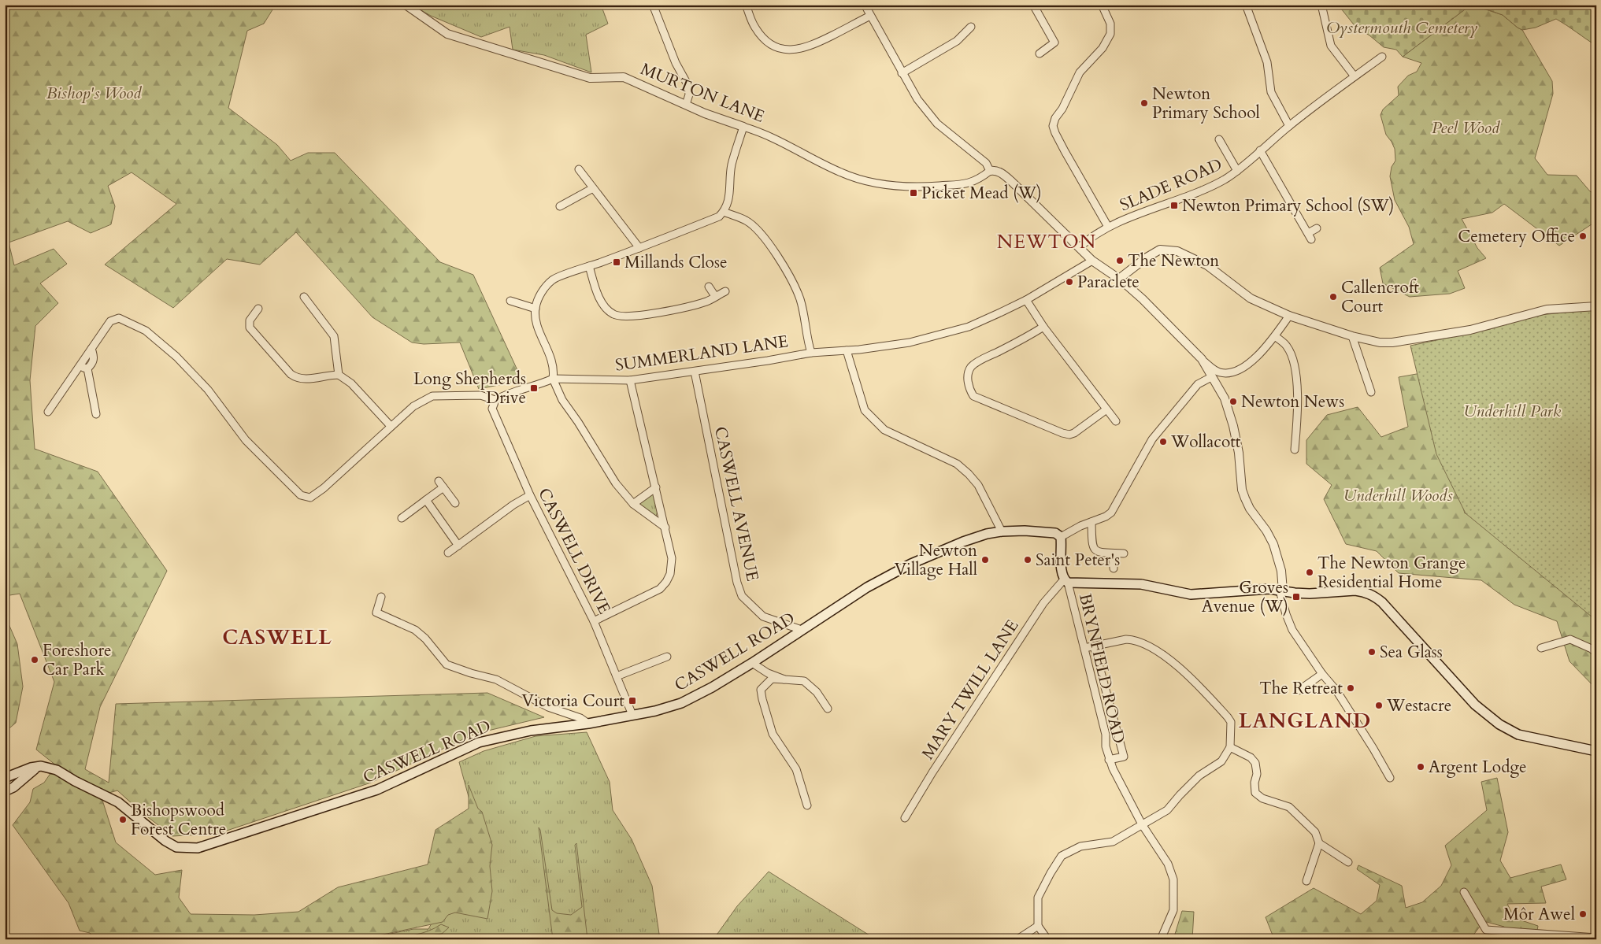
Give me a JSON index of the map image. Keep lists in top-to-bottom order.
{
  "streets": {
    "main road": ["CASWELL ROAD"],
    "street": [
      "MURTON LANE",
      "SLADE ROAD",
      "SUMMERLAND LANE",
      "CASWELL AVENUE",
      "CASWELL DRIVE",
      "BRYNFIELD ROAD",
      "MARY TWILL LANE"
    ]
  },
  "crossings": [
    ["SUMMERLAND LANE", "CASWELL AVENUE"],
    ["SUMMERLAND LANE", "CASWELL DRIVE"],
    ["CASWELL AVENUE", "CASWELL ROAD"],
    ["CASWELL DRIVE", "CASWELL ROAD"],
    ["BRYNFIELD ROAD", "MARY TWILL LANE"]
  ],
  "districts": ["NEWTON", "CASWELL", "LANGLAND"],
  "parks": [
    "Oystermouth Cemetery",
    "Bishop's Wood",
    "Peel Wood",
    "Underhill Park",
    "Underhill Woods"
  ],
  "places": {
    "other": [
      "Newton Primary School",
      "Cemetery Office",
      "The Newton",
      "Paraclete",
      "Callencroft Court",
      "Newton News",
      "Wollacott",
      "Newton Village Hall",
      "Saint Peter's",
      "The Newton Grange Residential Home",
      "Sea Glass",
      "Foreshore Car Park",
      "The Retreat",
      "Westacre",
      "Argent Lodge",
      "Bishopswood Forest Centre",
      "Môr Awel"
    ],
    "transit": [
      "Picket Mead (W)",
      "Newton Primary School (SW)",
      "Millands Close",
      "Long Shepherds Drive",
      "Groves Avenue (W)",
      "Victoria Court"
    ]
  }
}
